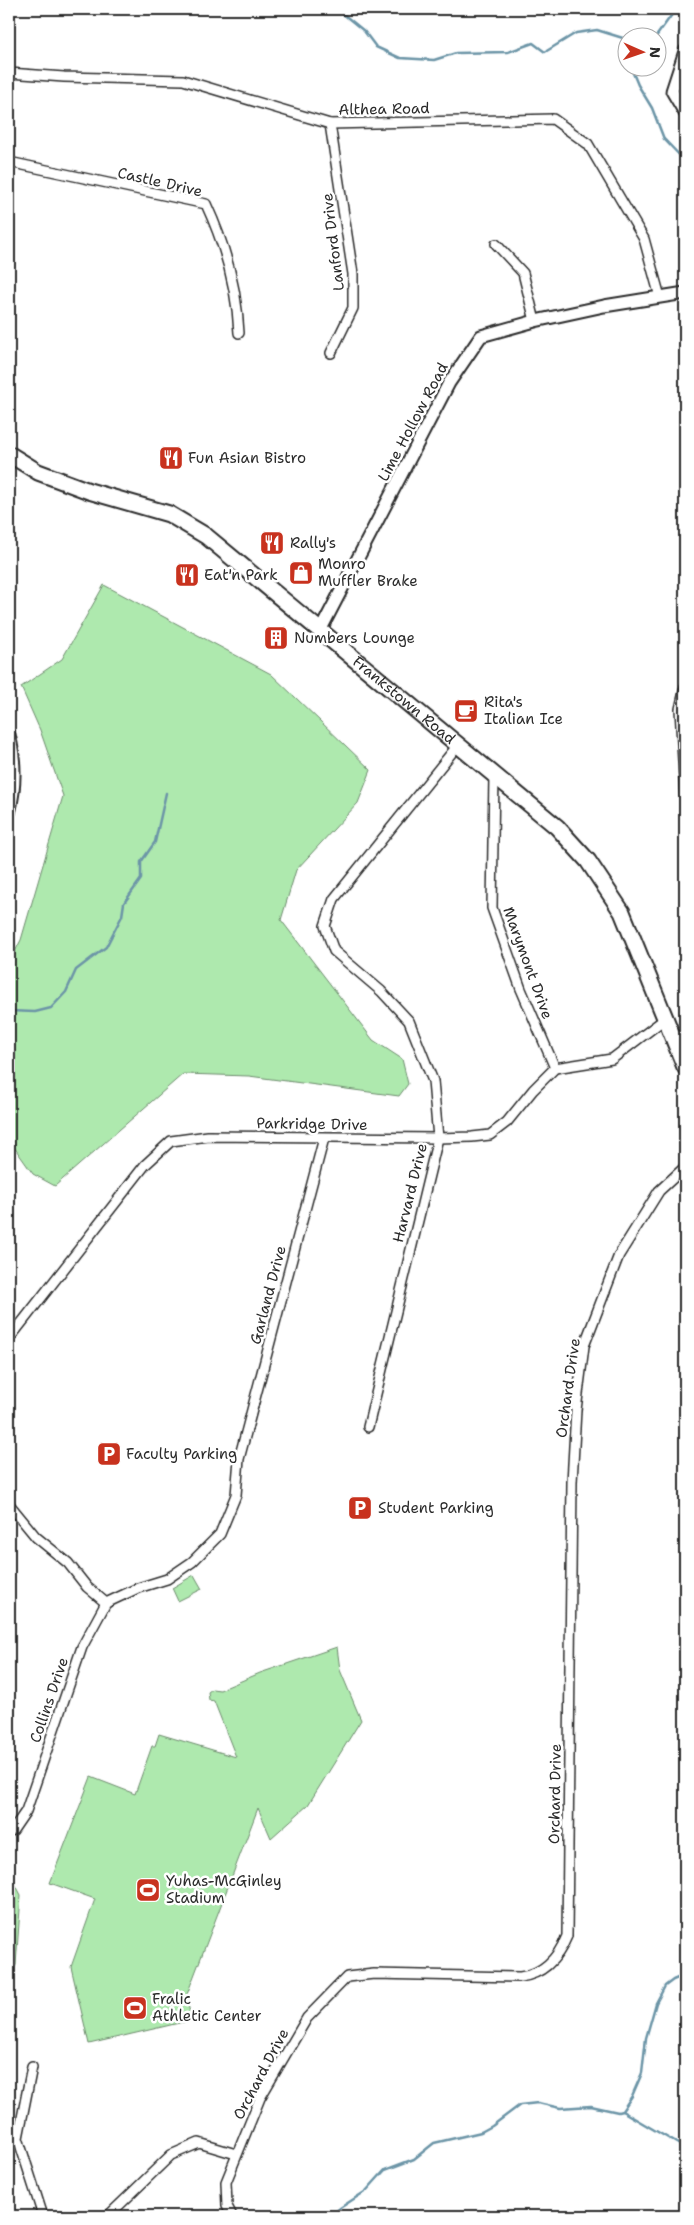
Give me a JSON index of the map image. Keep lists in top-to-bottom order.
{
  "streets": {
    "main road": ["Frankstown Road"],
    "street": [
      "Althea Road",
      "Castle Drive",
      "Lanford Drive",
      "Lime Hollow Road",
      "Marymont Drive",
      "Parkridge Drive",
      "Harvard Drive",
      "Garland Drive",
      "Orchard Drive",
      "Collins Drive"
    ]
  },
  "crossings": [
    ["Althea Road", "Lanford Drive"],
    ["Althea Road", "Lime Hollow Road"],
    ["Lime Hollow Road", "Frankstown Road"],
    ["Frankstown Road", "Marymont Drive"],
    ["Frankstown Road", "Harvard Drive"],
    ["Marymont Drive", "Parkridge Drive"],
    ["Parkridge Drive", "Harvard Drive"],
    ["Parkridge Drive", "Garland Drive"],
    ["Garland Drive", "Collins Drive"]
  ],
  "places": {
    "restaurant": ["Fun Asian Bistro", "Rally's", "Eat'n Park"],
    "shop": ["Monro Muffler Brake"],
    "building": ["Numbers Lounge"],
    "cafe": ["Rita's Italian Ice"],
    "parking": ["Faculty Parking", "Student Parking"],
    "sports": ["Yuhas-McGinley Stadium", "Fralic Athletic Center"]
  },
  "north": "right"
}
